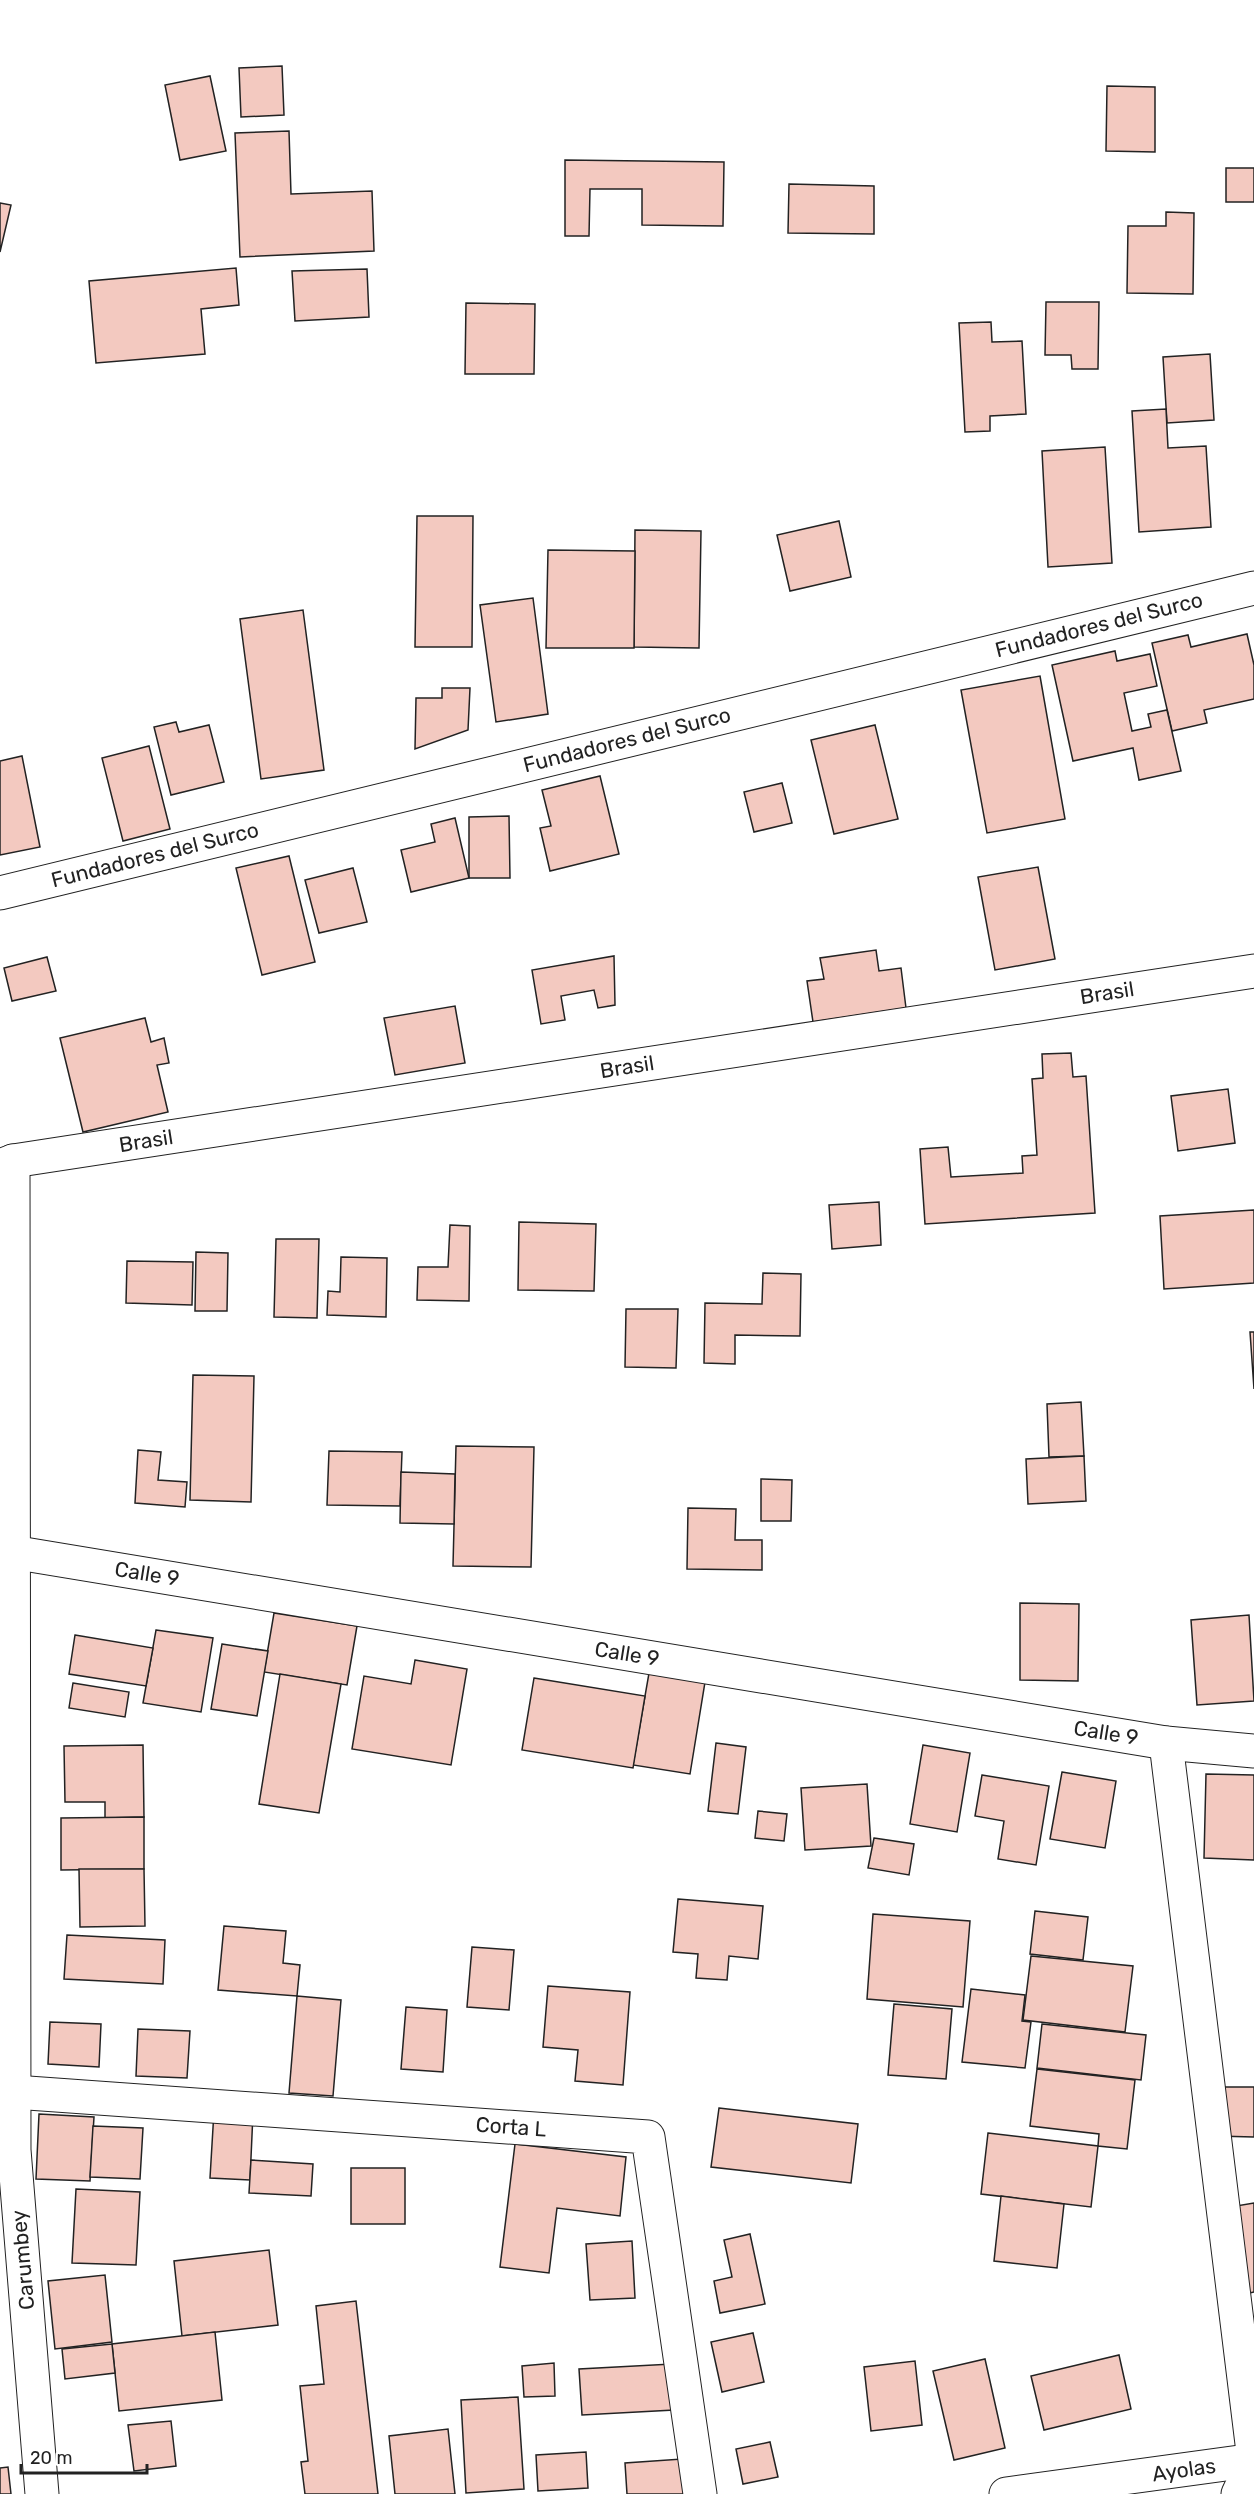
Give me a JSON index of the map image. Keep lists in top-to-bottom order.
{
  "streets": {
    "street": [
      "Fundadores del Surco",
      "Brasil",
      "Calle 9",
      "Corta L",
      "Carumbey",
      "Ayolas"
    ]
  },
  "crossings": [
    ["Brasil", "Carumbey"],
    ["Calle 9", "Carumbey"],
    ["Corta L", "Carumbey"]
  ],
  "scale_bar": "20 m"
}
